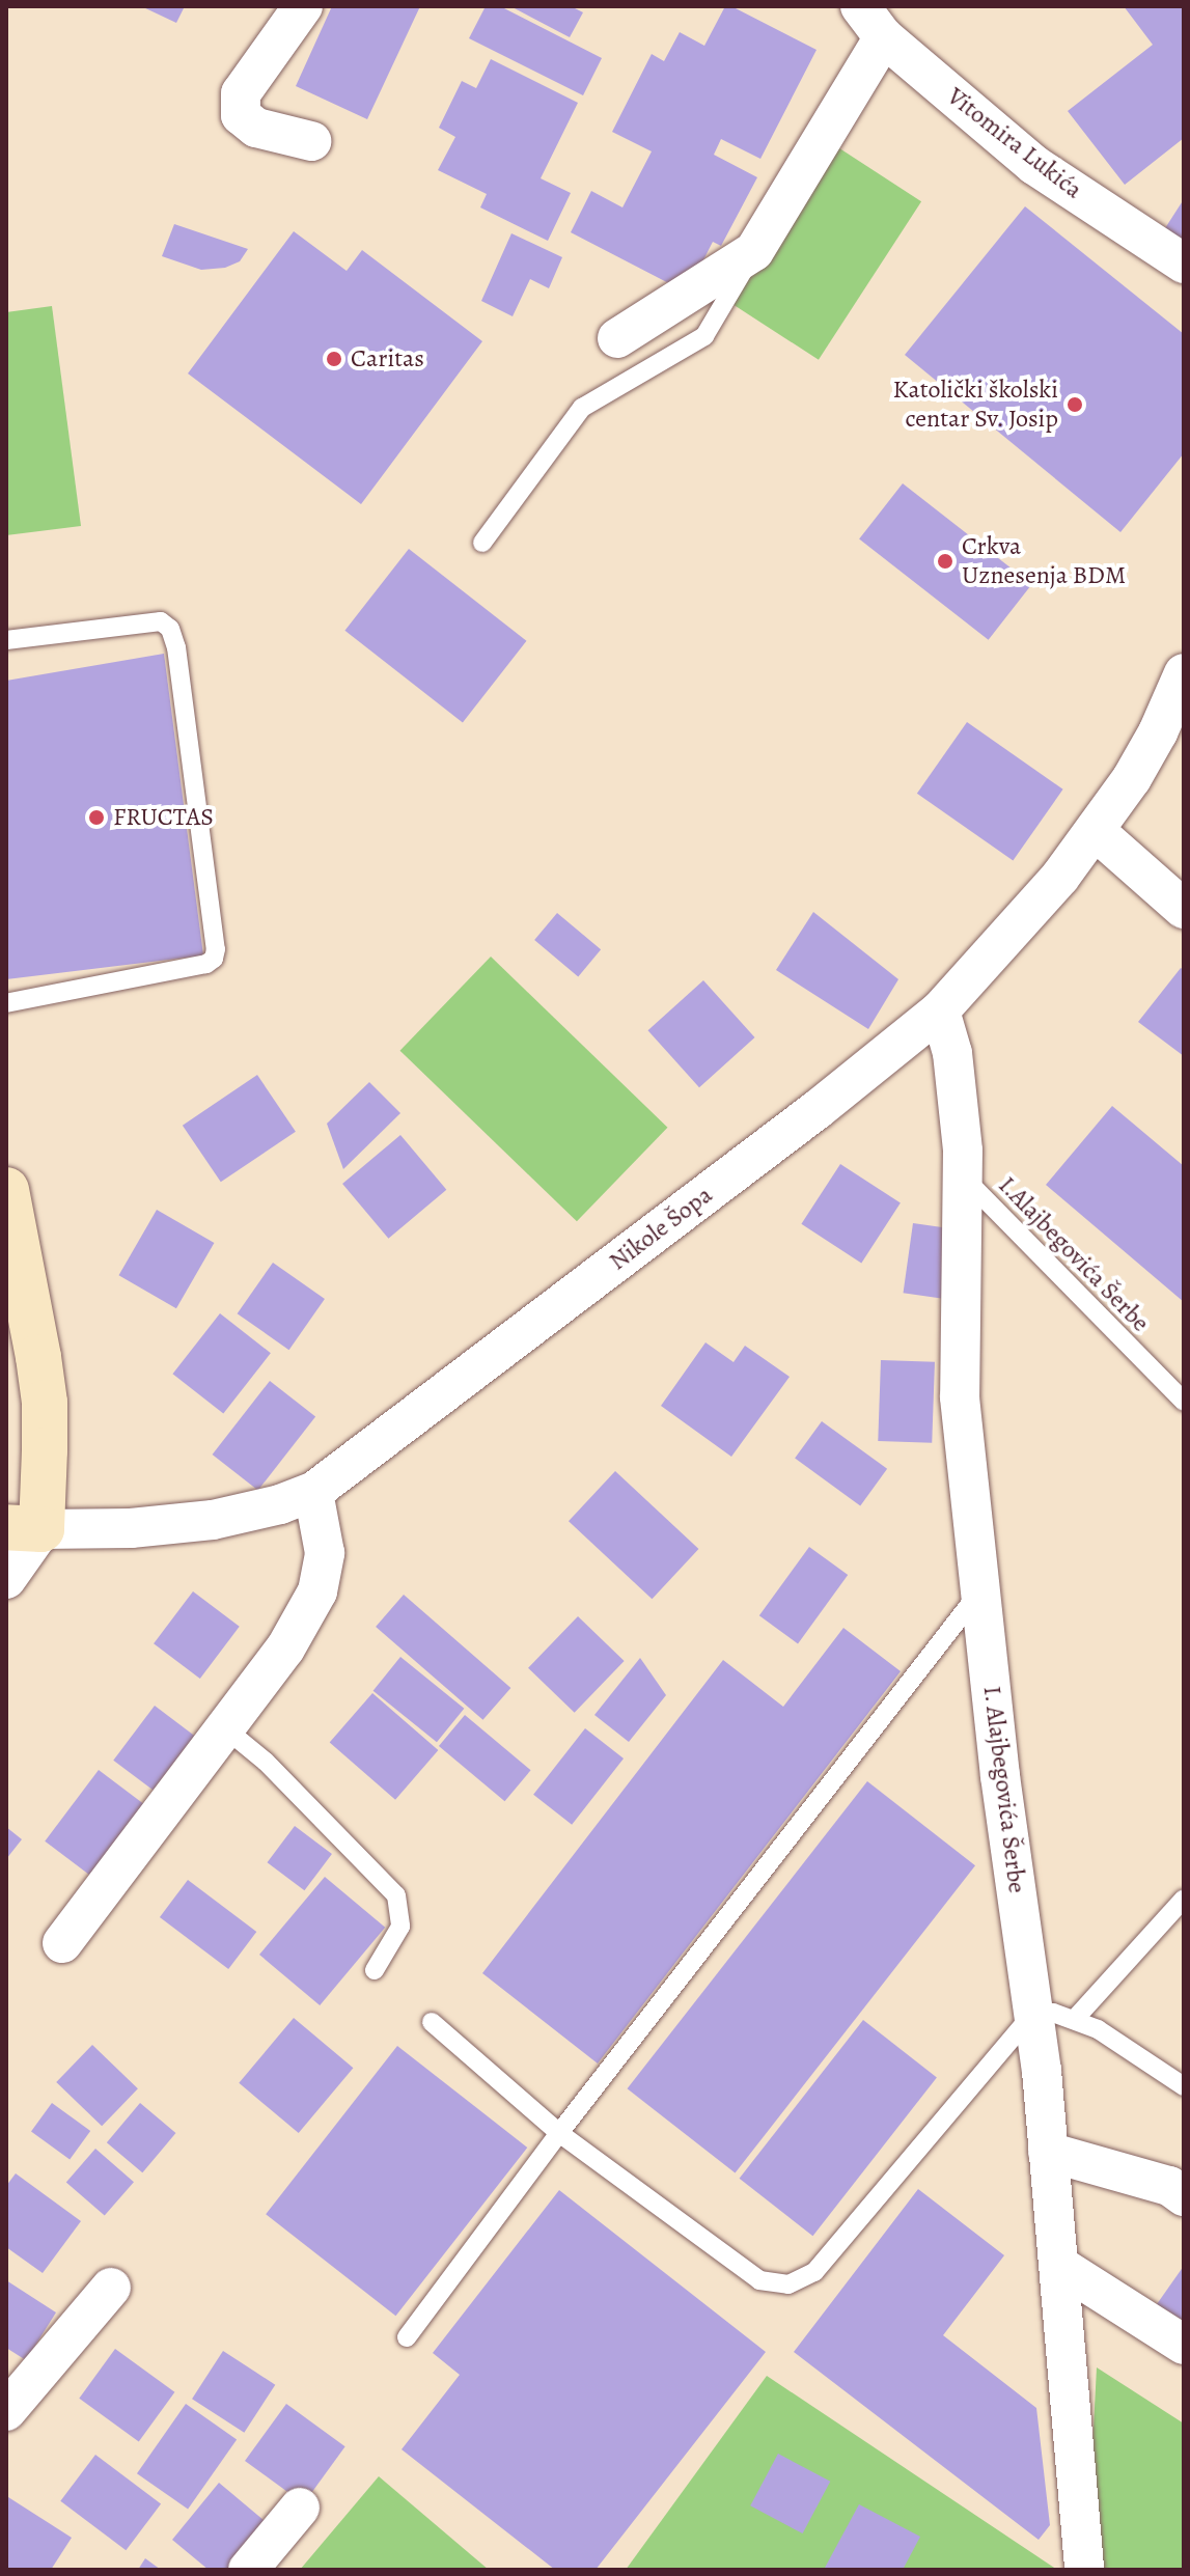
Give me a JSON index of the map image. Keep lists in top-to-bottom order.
{
  "streets": {
    "street": ["Vitomira Lukića", "Nikole Šopa", "I. Alajbegovića Šerbe"],
    "lane": ["I.Alajbegovića Šerbe"]
  },
  "crossings": [
    ["Nikole Šopa", "I. Alajbegovića Šerbe"],
    ["I.Alajbegovića Šerbe", "I. Alajbegovića Šerbe"]
  ],
  "places": [
    "Caritas",
    "Katolički školski centar Sv. Josip",
    "Crkva Uznesenja BDM",
    "FRUCTAS"
  ]
}
